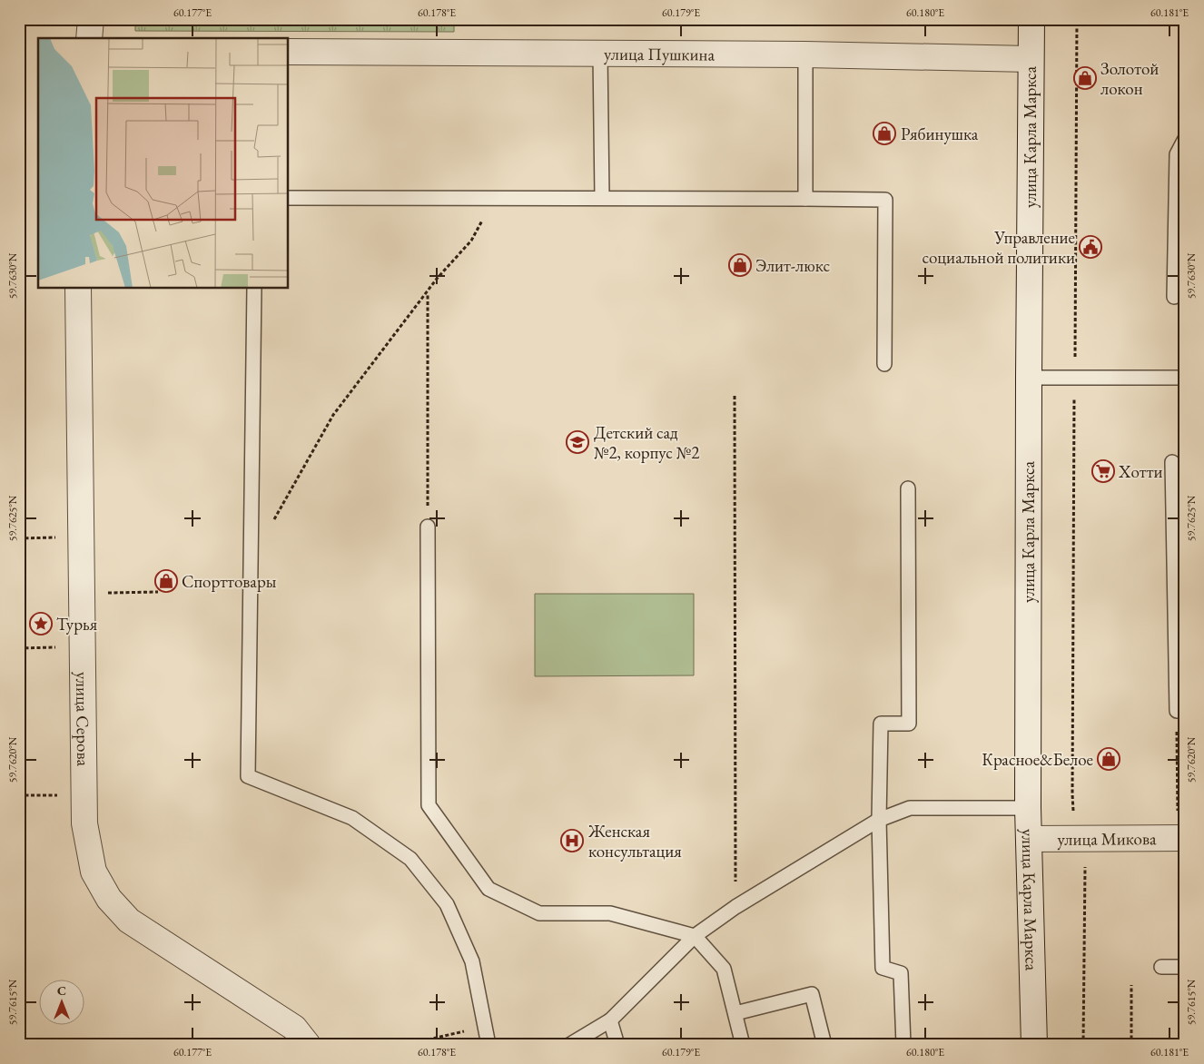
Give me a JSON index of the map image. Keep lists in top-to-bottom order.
{
  "streets": {
    "street": [
      "улица Пушкина",
      "улица Карла Маркса",
      "улица Серова",
      "улица Микова"
    ]
  },
  "crossings": [
    ["улица Пушкина", "улица Карла Маркса"],
    ["улица Карла Маркса", "улица Микова"]
  ],
  "places": {
    "shop": [
      "Золотой локон",
      "Рябинушка",
      "Элит-люкс",
      "Спорттовары",
      "Красное&Белое"
    ],
    "public building": ["Управление социальной политики"],
    "school or university": ["Детский сад №2, корпус №2"],
    "supermarket": ["Хотти"],
    "place": ["Турья"],
    "hospital": ["Женская консультация"]
  },
  "north": "top",
  "coordinates": [
    "60.177°E",
    "60.178°E",
    "60.179°E",
    "60.180°E",
    "60.181°E",
    "59.7630°N",
    "59.7625°N",
    "59.7620°N",
    "59.7615°N"
  ]
}
